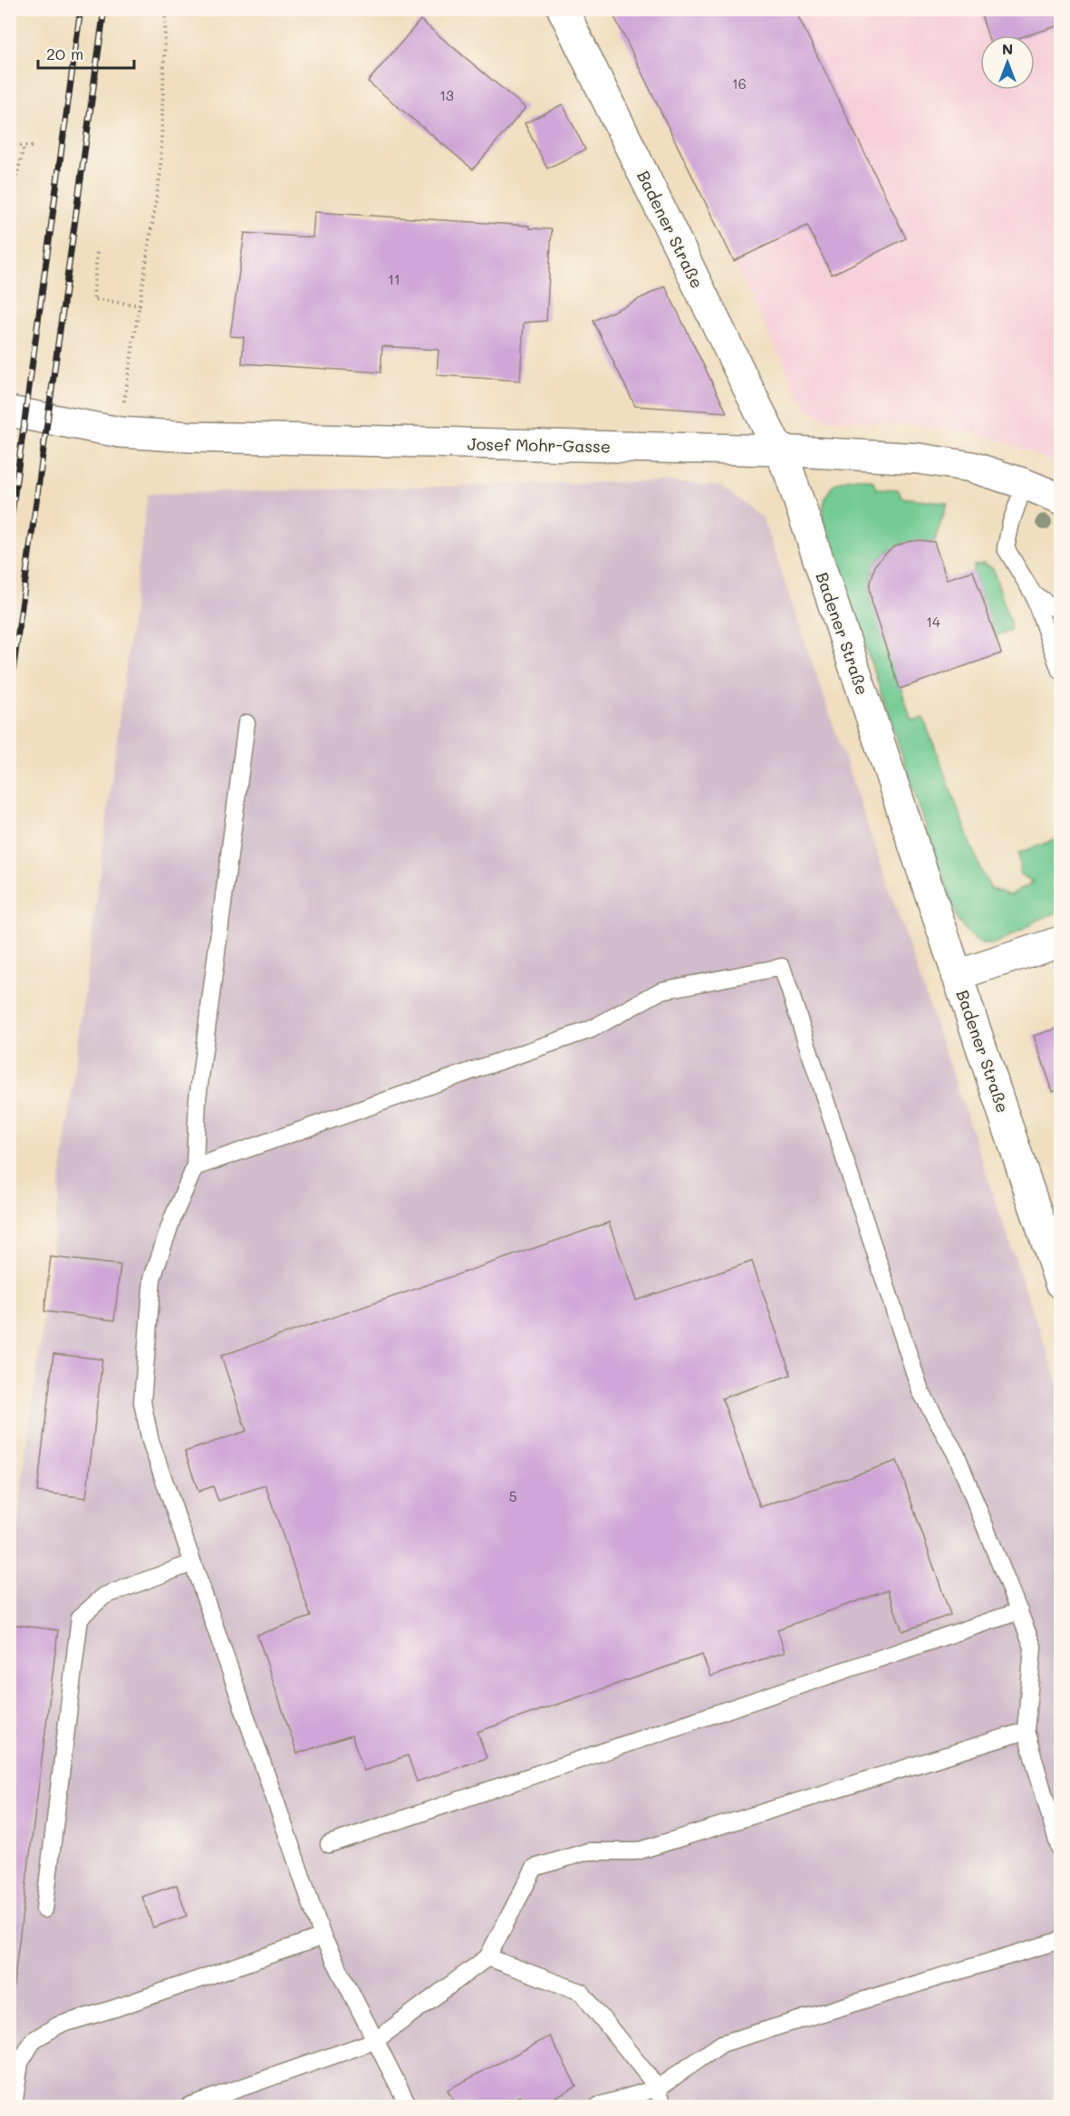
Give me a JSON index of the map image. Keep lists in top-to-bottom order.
{
  "streets": {
    "street": ["Badener Straße", "Josef Mohr-Gasse"]
  },
  "crossings": [
    ["Badener Straße", "Josef Mohr-Gasse"]
  ],
  "house_numbers": [
    "16",
    "13",
    "11",
    "14",
    "5"
  ],
  "scale_bar": "20 m",
  "north": "top"
}
